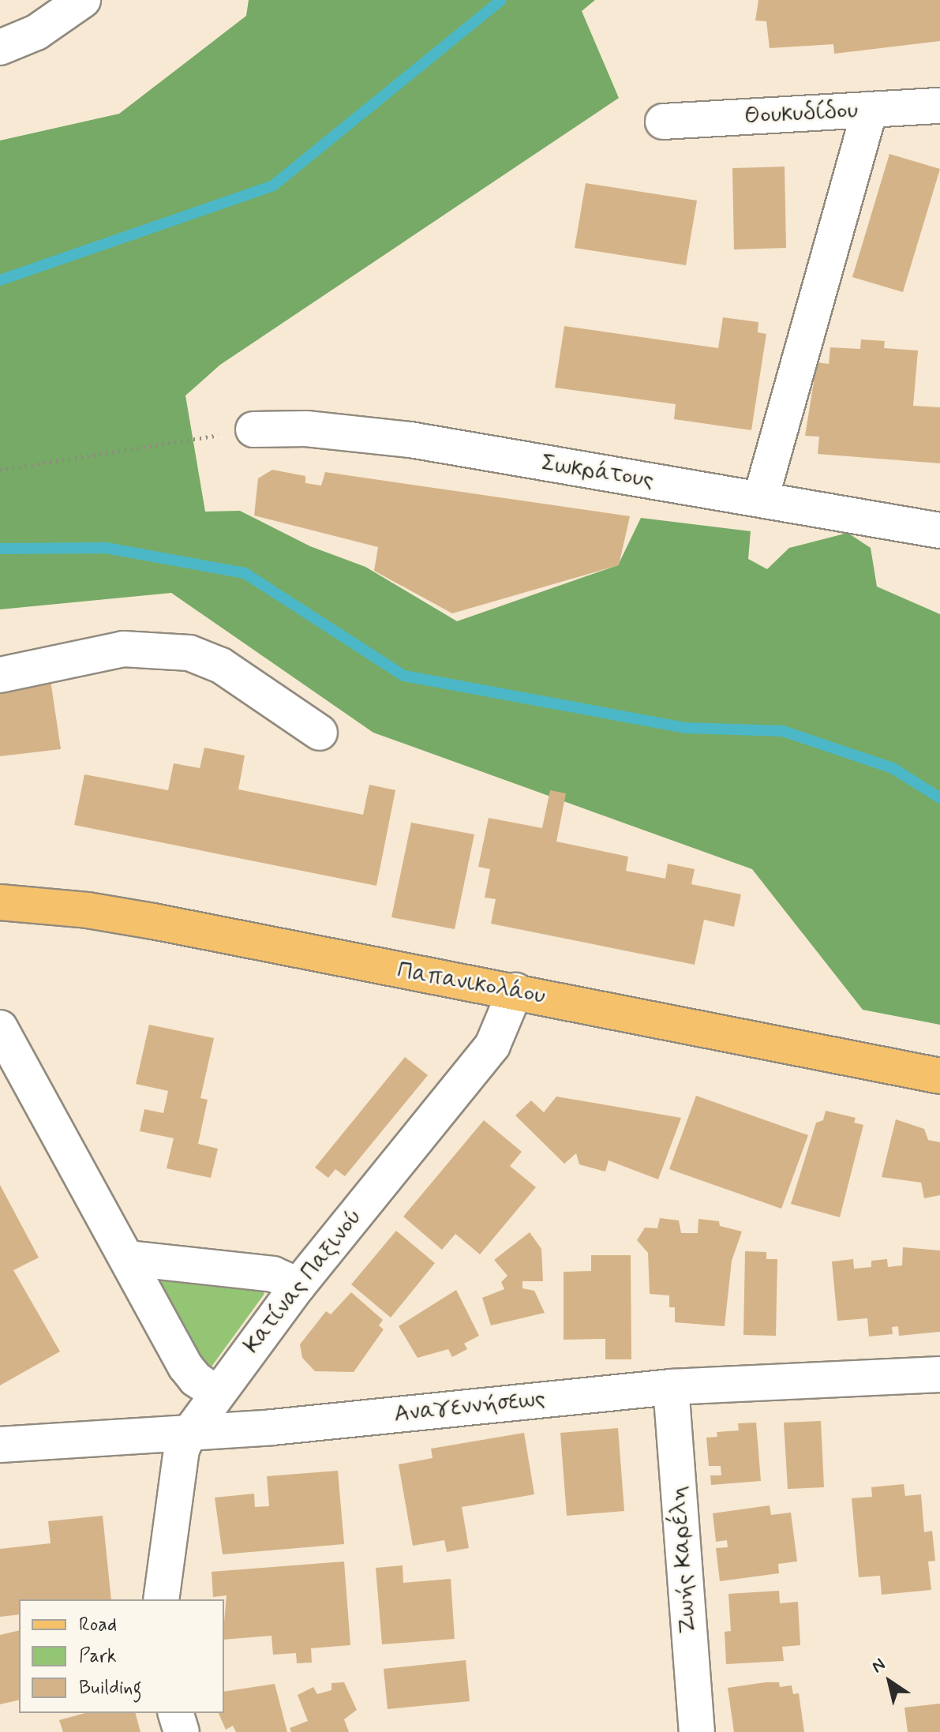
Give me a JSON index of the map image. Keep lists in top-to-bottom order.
{
  "streets": {
    "main road": ["Παπανικολάου"],
    "street": [
      "Θουκυδίδου",
      "Σωκράτους",
      "Κατίνας Παξινού",
      "Αναγεννήσεως",
      "Ζωής Καρέλη"
    ]
  },
  "crossings": [
    ["Παπανικολάου", "Κατίνας Παξινού"],
    ["Κατίνας Παξινού", "Αναγεννήσεως"],
    ["Αναγεννήσεως", "Ζωής Καρέλη"]
  ],
  "legend": ["Road", "Park", "Building"],
  "north": "top left"
}
